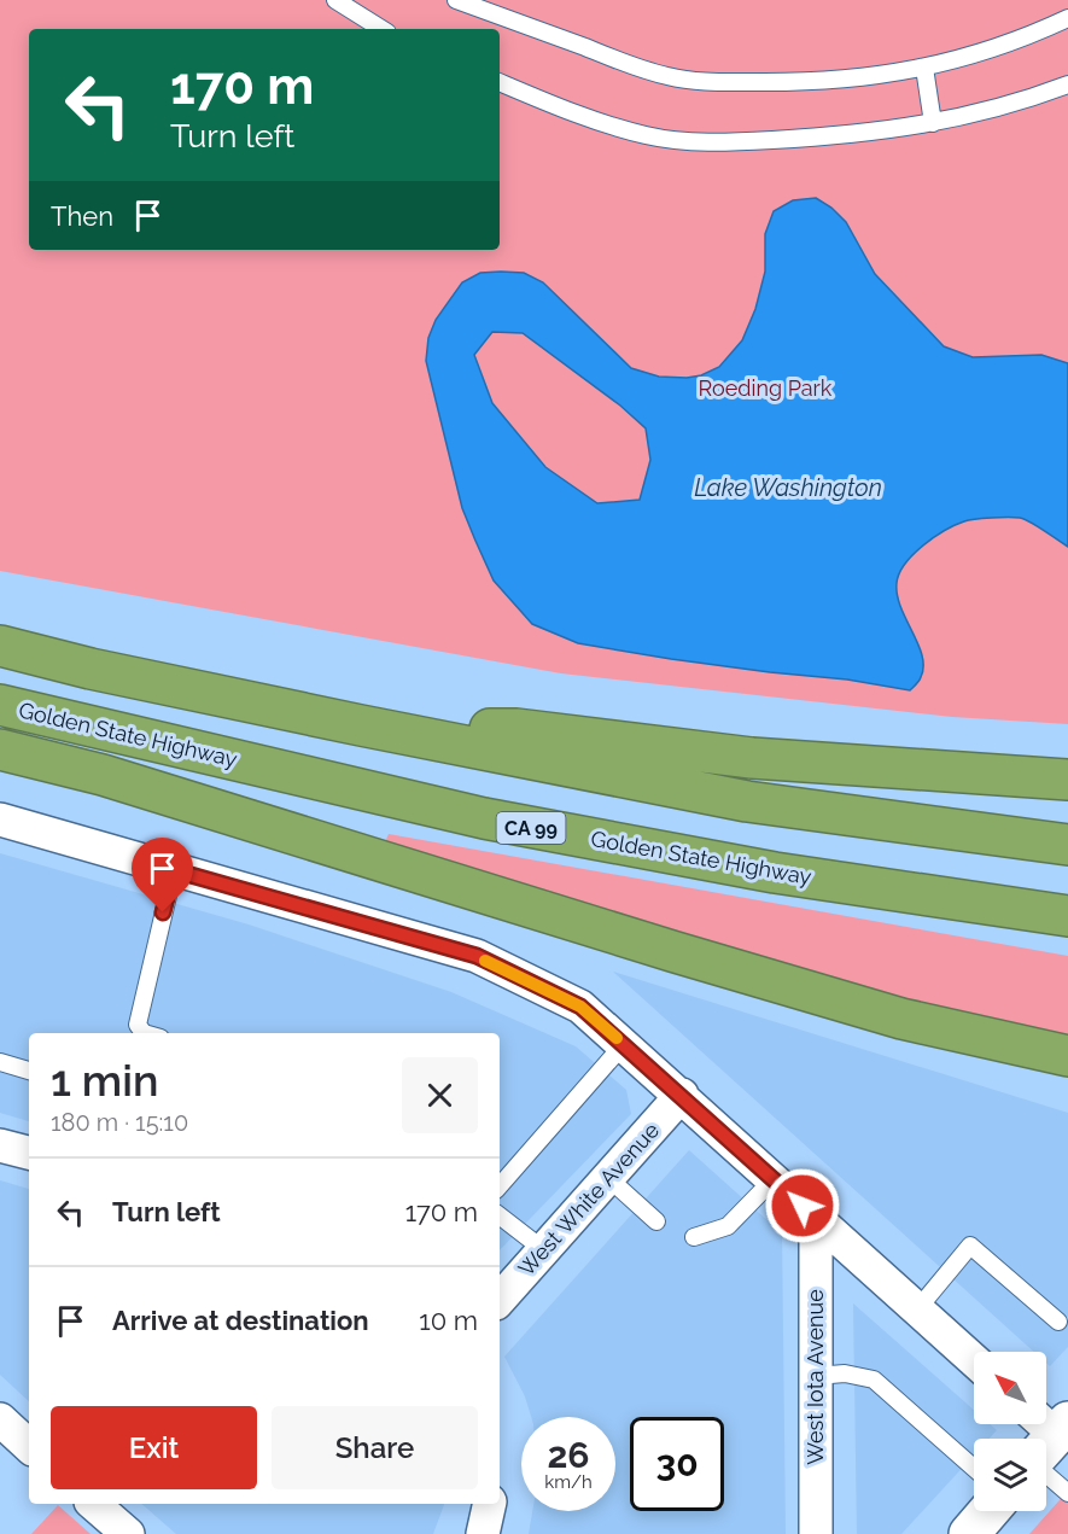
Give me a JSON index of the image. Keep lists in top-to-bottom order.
{
  "streets": {
    "highway": ["Golden State Highway", "CA 99"],
    "street": ["West White Avenue", "West Iota Avenue"]
  },
  "water": ["Lake Washington"],
  "parks": ["Roeding Park"],
  "north": "top left",
  "page": {
    "turn": ["170 m", "Turn left"],
    "then": "Then",
    "heading": ["1 min", "180 m · 15:10"],
    "list": [
      {
        "name": "Turn left",
        "value": "170 m"
      },
      {
        "name": "Arrive at destination",
        "value": "10 m"
      }
    ],
    "buttons": ["Exit", "Share"],
    "speed": "26 km/h",
    "limit": "30"
  }
}
